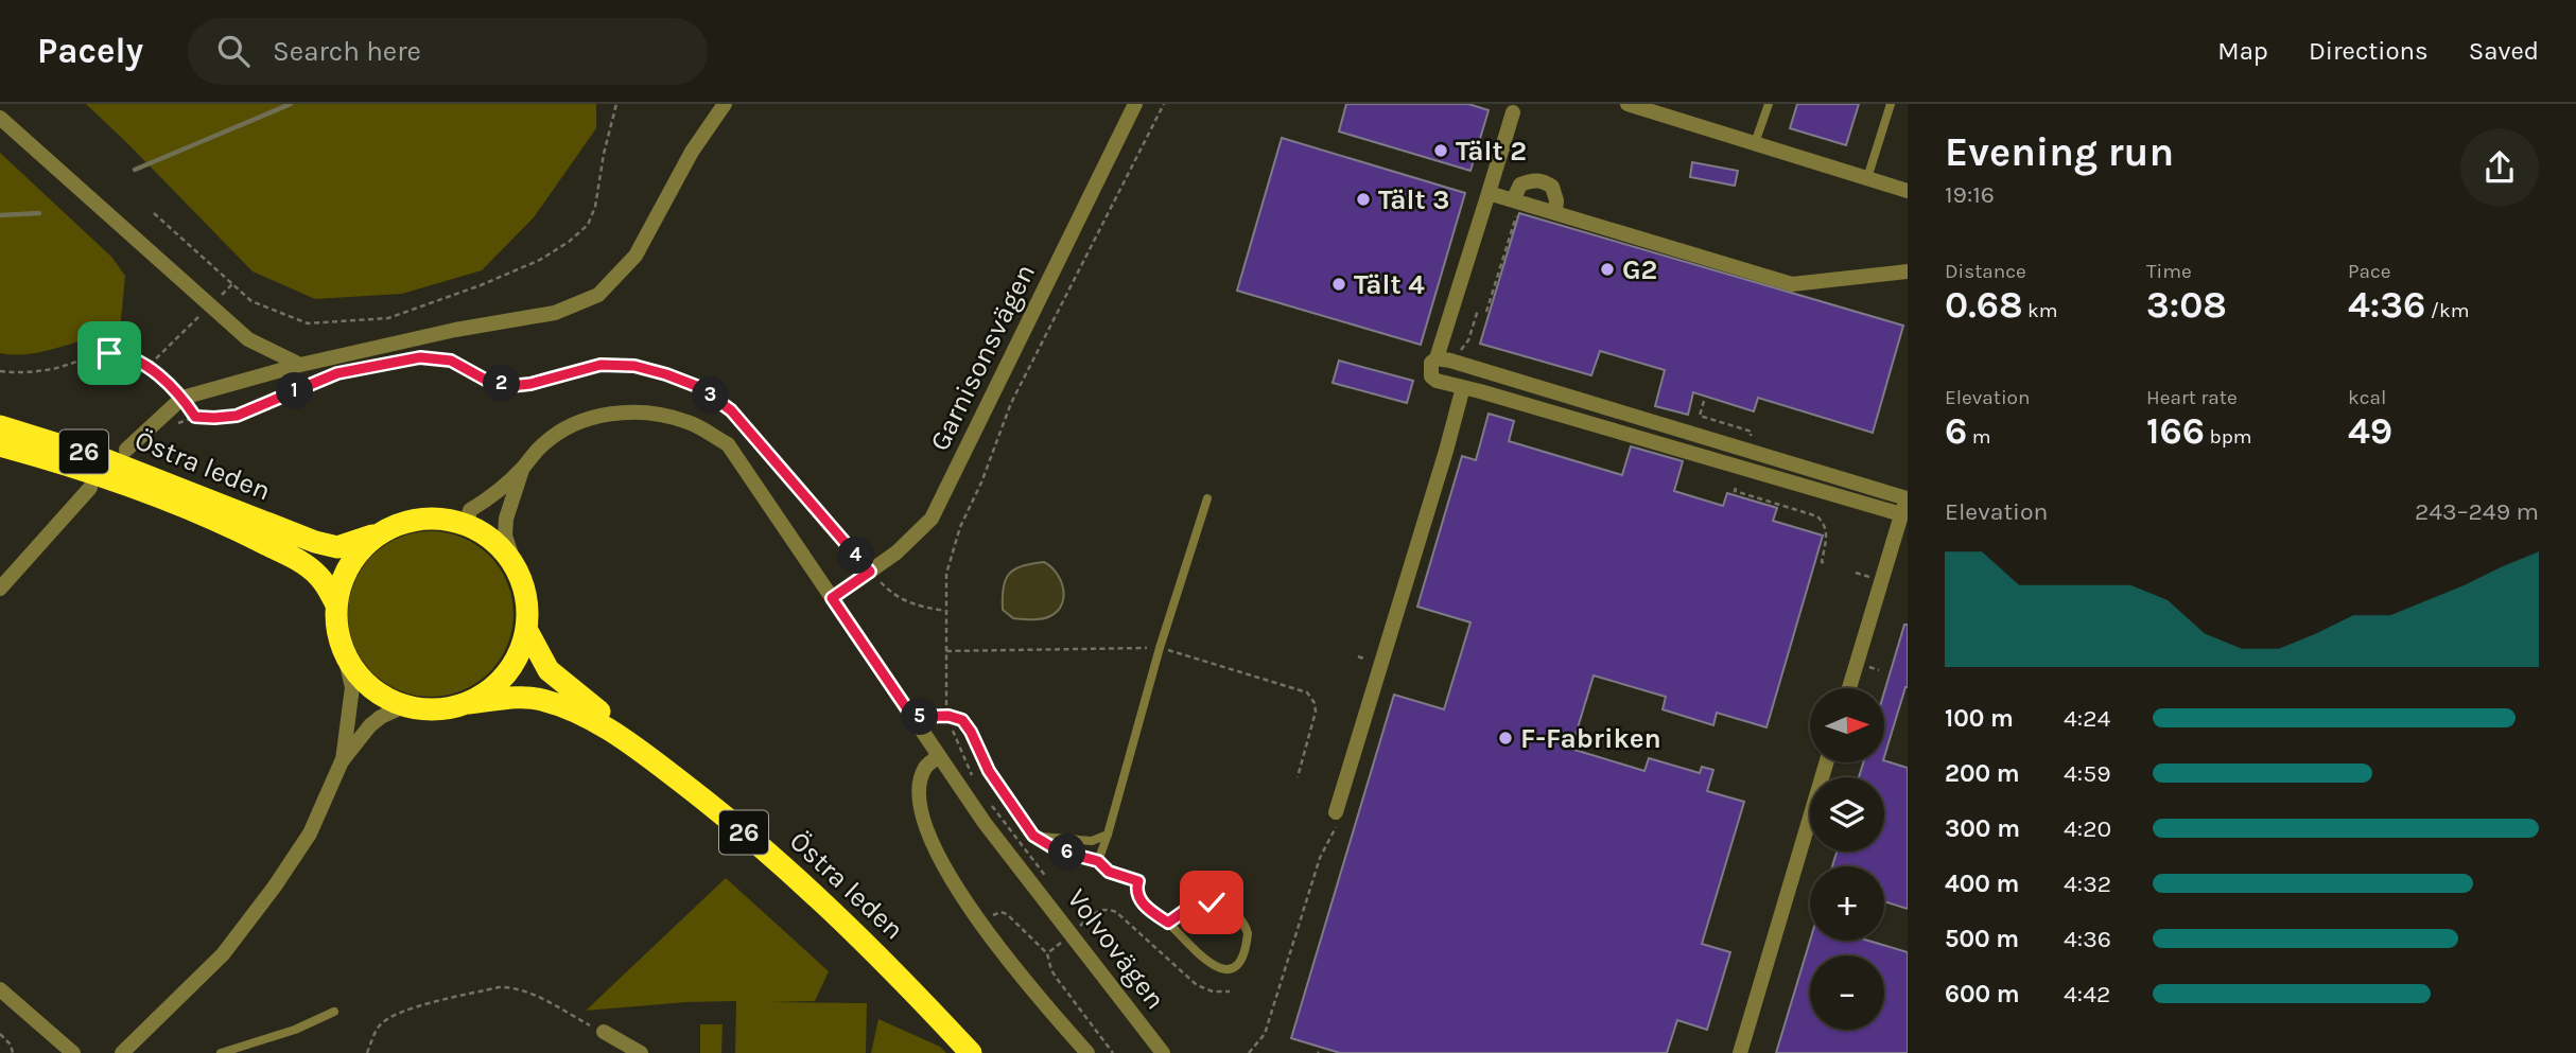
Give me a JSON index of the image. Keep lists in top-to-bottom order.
{
  "streets": {
    "highway": ["26", "Östra leden"],
    "street": ["Garnisonsvägen", "Volvovägen"]
  },
  "crossings": [
    ["Garnisonsvägen", "Volvovägen"],
    ["26", "Östra leden"],
    ["26", "Volvovägen"],
    ["Östra leden", "Volvovägen"]
  ],
  "places": [
    "Tält 2",
    "Tält 3",
    "G2",
    "Tält 4",
    "F-Fabriken"
  ],
  "north": "right",
  "page": {
    "header": "Pacely",
    "search": "Search here",
    "nav": ["Map", "Directions", "Saved"],
    "heading": ["Evening run", "19:16"],
    "stats": [
      ["Distance", "0.68 km"],
      ["Time", "3:08"],
      ["Pace", "4:36 /km"],
      ["Elevation", "6 m"],
      ["Heart rate", "166 bpm"],
      ["kcal", "49"]
    ],
    "pins": [
      "2",
      "1",
      "3",
      "4",
      "5",
      "6"
    ],
    "chart": ["Elevation", "243–249 m"],
    "map_buttons": ["+", "−"],
    "list": [
      {
        "name": "100 m",
        "note": "4:24"
      },
      {
        "name": "200 m",
        "note": "4:59"
      },
      {
        "name": "300 m",
        "note": "4:20"
      },
      {
        "name": "400 m",
        "note": "4:32"
      },
      {
        "name": "500 m",
        "note": "4:36"
      },
      {
        "name": "600 m",
        "note": "4:42"
      }
    ]
  }
}
